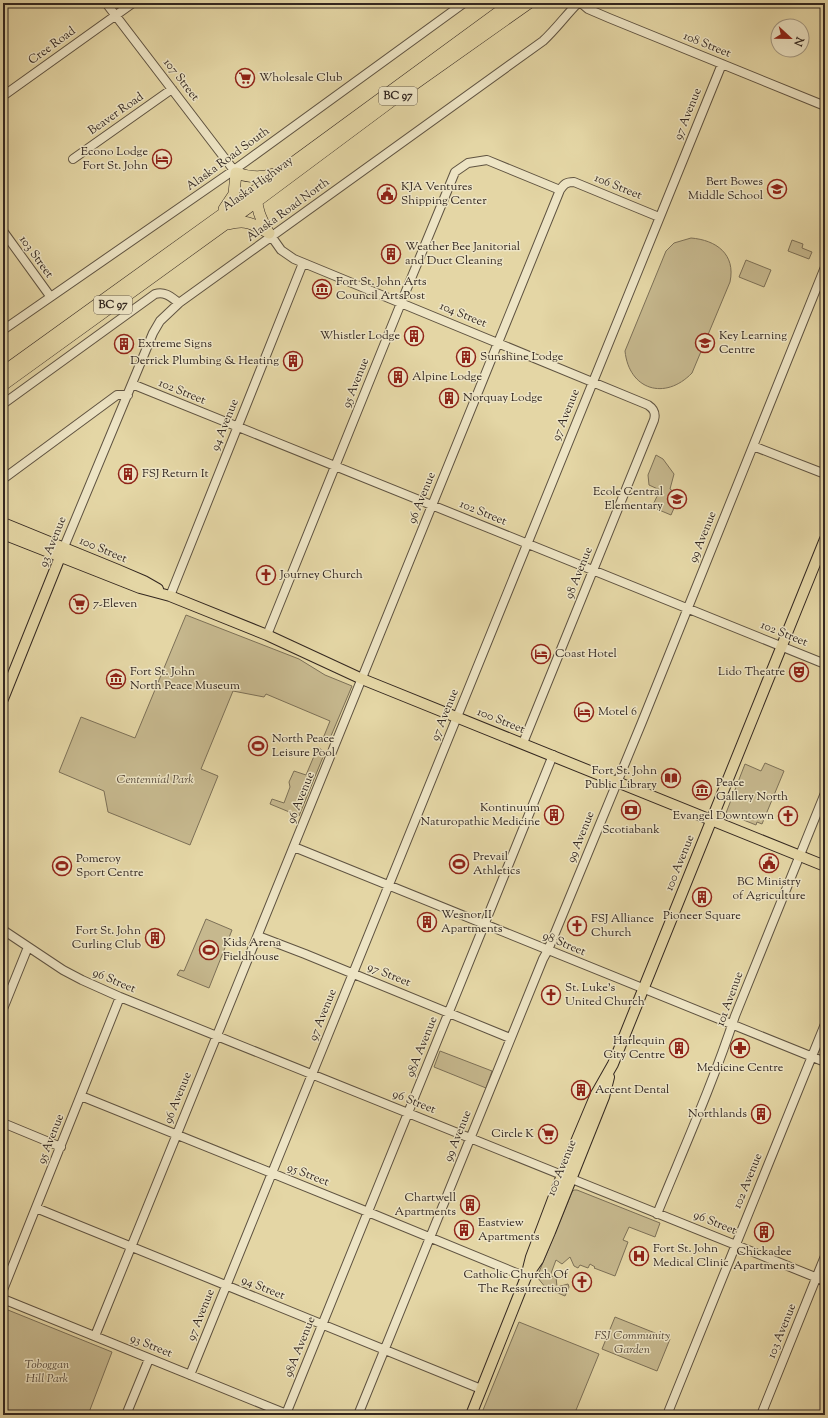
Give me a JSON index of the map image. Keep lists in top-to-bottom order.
{
  "streets": {
    "highway": ["BC 97", "Alaska Highway"],
    "main road": ["93 Avenue", "100 Street", "100 Avenue"],
    "street": [
      "108 Street",
      "Cree Road",
      "107 Street",
      "Beaver Road",
      "97 Avenue",
      "Alaska Road South",
      "106 Street",
      "Alaska Road North",
      "103 Street",
      "104 Street",
      "95 Avenue",
      "102 Street",
      "94 Avenue",
      "96 Avenue",
      "99 Avenue",
      "98 Avenue",
      "98 Street",
      "97 Street",
      "96 Street",
      "101 Avenue",
      "98A Avenue",
      "95 Street",
      "102 Avenue",
      "94 Street",
      "103 Avenue",
      "93 Street"
    ]
  },
  "crossings": [
    ["108 Street", "97 Avenue"],
    ["108 Street", "Alaska Road North"],
    ["Cree Road", "107 Street"],
    ["107 Street", "Beaver Road"],
    ["107 Street", "Alaska Road South"],
    ["97 Avenue", "106 Street"],
    ["97 Avenue", "104 Street"],
    ["97 Avenue", "102 Street"],
    ["97 Avenue", "100 Street"],
    ["97 Avenue", "98 Street"],
    ["97 Avenue", "97 Street"],
    ["97 Avenue", "96 Street"],
    ["97 Avenue", "95 Street"],
    ["97 Avenue", "94 Street"],
    ["97 Avenue", "93 Street"],
    ["Alaska Road South", "103 Street"],
    ["106 Street", "96 Avenue"],
    ["Alaska Road North", "104 Street"],
    ["Alaska Road North", "93 Avenue"],
    ["104 Street", "95 Avenue"],
    ["104 Street", "94 Avenue"],
    ["104 Street", "96 Avenue"],
    ["104 Street", "98 Avenue"],
    ["95 Avenue", "102 Street"],
    ["95 Avenue", "96 Avenue"],
    ["95 Avenue", "100 Street"],
    ["95 Avenue", "96 Street"],
    ["95 Avenue", "95 Street"],
    ["95 Avenue", "94 Street"],
    ["102 Street", "94 Avenue"],
    ["102 Street", "96 Avenue"],
    ["102 Street", "99 Avenue"],
    ["102 Street", "93 Avenue"],
    ["102 Street", "98 Avenue"],
    ["102 Street", "100 Avenue"],
    ["94 Avenue", "100 Street"],
    ["96 Avenue", "100 Street"],
    ["96 Avenue", "98 Street"],
    ["96 Avenue", "97 Street"],
    ["96 Avenue", "96 Street"],
    ["96 Avenue", "95 Street"],
    ["96 Avenue", "94 Street"],
    ["96 Avenue", "93 Street"],
    ["99 Avenue", "100 Street"],
    ["99 Avenue", "98 Street"],
    ["99 Avenue", "97 Street"],
    ["99 Avenue", "96 Street"],
    ["99 Avenue", "95 Street"],
    ["99 Avenue", "94 Street"],
    ["93 Avenue", "100 Street"],
    ["100 Street", "98 Avenue"],
    ["100 Street", "100 Avenue"],
    ["100 Street", "101 Avenue"],
    ["100 Street", "98A Avenue"],
    ["100 Avenue", "98 Street"],
    ["100 Avenue", "96 Street"],
    ["100 Avenue", "95 Street"],
    ["100 Avenue", "94 Street"],
    ["98 Street", "101 Avenue"],
    ["98 Street", "98A Avenue"],
    ["98 Street", "102 Avenue"],
    ["97 Street", "98A Avenue"],
    ["96 Street", "101 Avenue"],
    ["96 Street", "98A Avenue"],
    ["96 Street", "102 Avenue"],
    ["96 Street", "103 Avenue"],
    ["98A Avenue", "95 Street"],
    ["98A Avenue", "94 Street"],
    ["98A Avenue", "93 Street"]
  ],
  "parks": ["Centennial Park", "FSJ Community Garden", "Toboggan Hill Park"],
  "places": {
    "supermarket": ["Wholesale Club", "7-Eleven", "Circle K"],
    "hotel": ["Econo Lodge Fort St. John", "Coast Hotel", "Motel 6"],
    "school or university": ["Bert Bowes Middle School", "Key Learning Centre", "Ecole Central Elementary"],
    "public building": ["KJA Ventures Shipping Center", "BC Ministry of Agriculture"],
    "building": [
      "Weather Bee Janitorial and Duct Cleaning",
      "Whistler Lodge",
      "Extreme Signs",
      "Sunshine Lodge",
      "Derrick Plumbing & Heating",
      "Alpine Lodge",
      "Norquay Lodge",
      "FSJ Return It",
      "Kontinuum Naturopathic Medicine",
      "Pioneer Square",
      "Wesnor II Apartments",
      "Fort St. John Curling Club",
      "Harlequin City Centre",
      "Accent Dental",
      "Northlands",
      "Chartwell Apartments",
      "Eastview Apartments",
      "Chickadee Apartments"
    ],
    "museum": ["Fort St. John Arts Council ArtsPost", "Fort St. John North Peace Museum", "Peace Gallery North"],
    "church": [
      "Journey Church",
      "Evangel Downtown",
      "FSJ Alliance Church",
      "St. Luke's United Church",
      "Catholic Church Of The Ressurection"
    ],
    "theatre": ["Lido Theatre"],
    "sports": [
      "North Peace Leisure Pool",
      "Prevail Athletics",
      "Pomeroy Sport Centre",
      "Kids Arena Fieldhouse"
    ],
    "library": ["Fort St. John Public Library"],
    "bank": ["Scotiabank"],
    "pharmacy": ["Medicine Centre"],
    "hospital": ["Fort St. John Medical Clinic"]
  },
  "north": "right"
}
